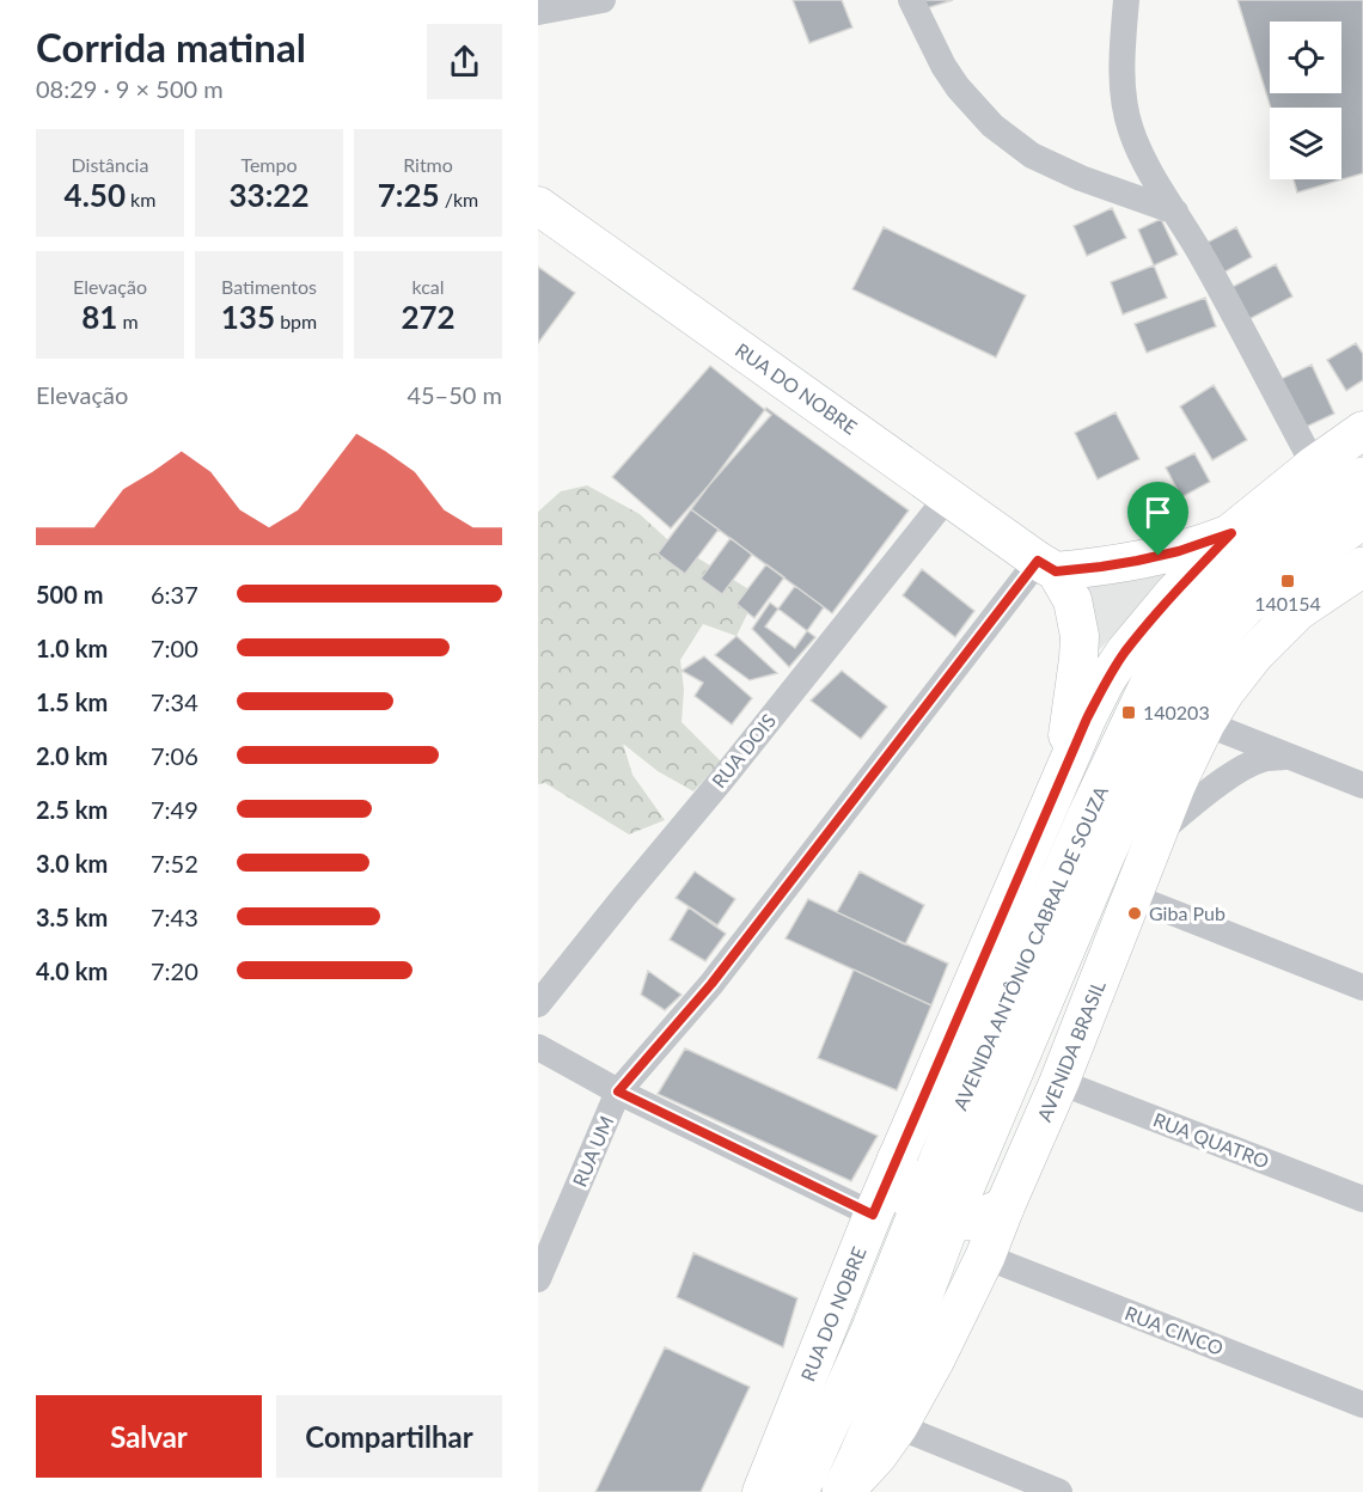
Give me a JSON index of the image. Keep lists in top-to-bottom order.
{
  "streets": {
    "main road": ["RUA DO NOBRE", "AVENIDA ANTÔNIO CABRAL DE SOUZA", "AVENIDA BRASIL"],
    "street": [
      "RUA DOIS",
      "RUA QUATRO",
      "RUA UM",
      "RUA CINCO"
    ]
  },
  "crossings": [
    ["RUA DO NOBRE", "RUA DOIS"],
    ["RUA DO NOBRE", "RUA UM"],
    ["AVENIDA ANTÔNIO CABRAL DE SOUZA", "AVENIDA BRASIL"],
    ["AVENIDA BRASIL", "RUA QUATRO"],
    ["AVENIDA BRASIL", "RUA CINCO"]
  ],
  "places": {
    "transit": ["140154", "140203"],
    "other": ["Giba Pub"]
  },
  "page": {
    "heading": ["Corrida matinal", "08:29 · 9 × 500 m"],
    "stats": [
      ["Distância", "4.50 km"],
      ["Tempo", "33:22"],
      ["Ritmo", "7:25 /km"],
      ["Elevação", "81 m"],
      ["Batimentos", "135 bpm"],
      ["kcal", "272"]
    ],
    "chart": ["Elevação", "45–50 m"],
    "list": [
      {
        "name": "500 m",
        "note": "6:37"
      },
      {
        "name": "1.0 km",
        "note": "7:00"
      },
      {
        "name": "1.5 km",
        "note": "7:34"
      },
      {
        "name": "2.0 km",
        "note": "7:06"
      },
      {
        "name": "2.5 km",
        "note": "7:49"
      },
      {
        "name": "3.0 km",
        "note": "7:52"
      },
      {
        "name": "3.5 km",
        "note": "7:43"
      },
      {
        "name": "4.0 km",
        "note": "7:20"
      }
    ],
    "buttons": ["Salvar", "Compartilhar"]
  }
}
